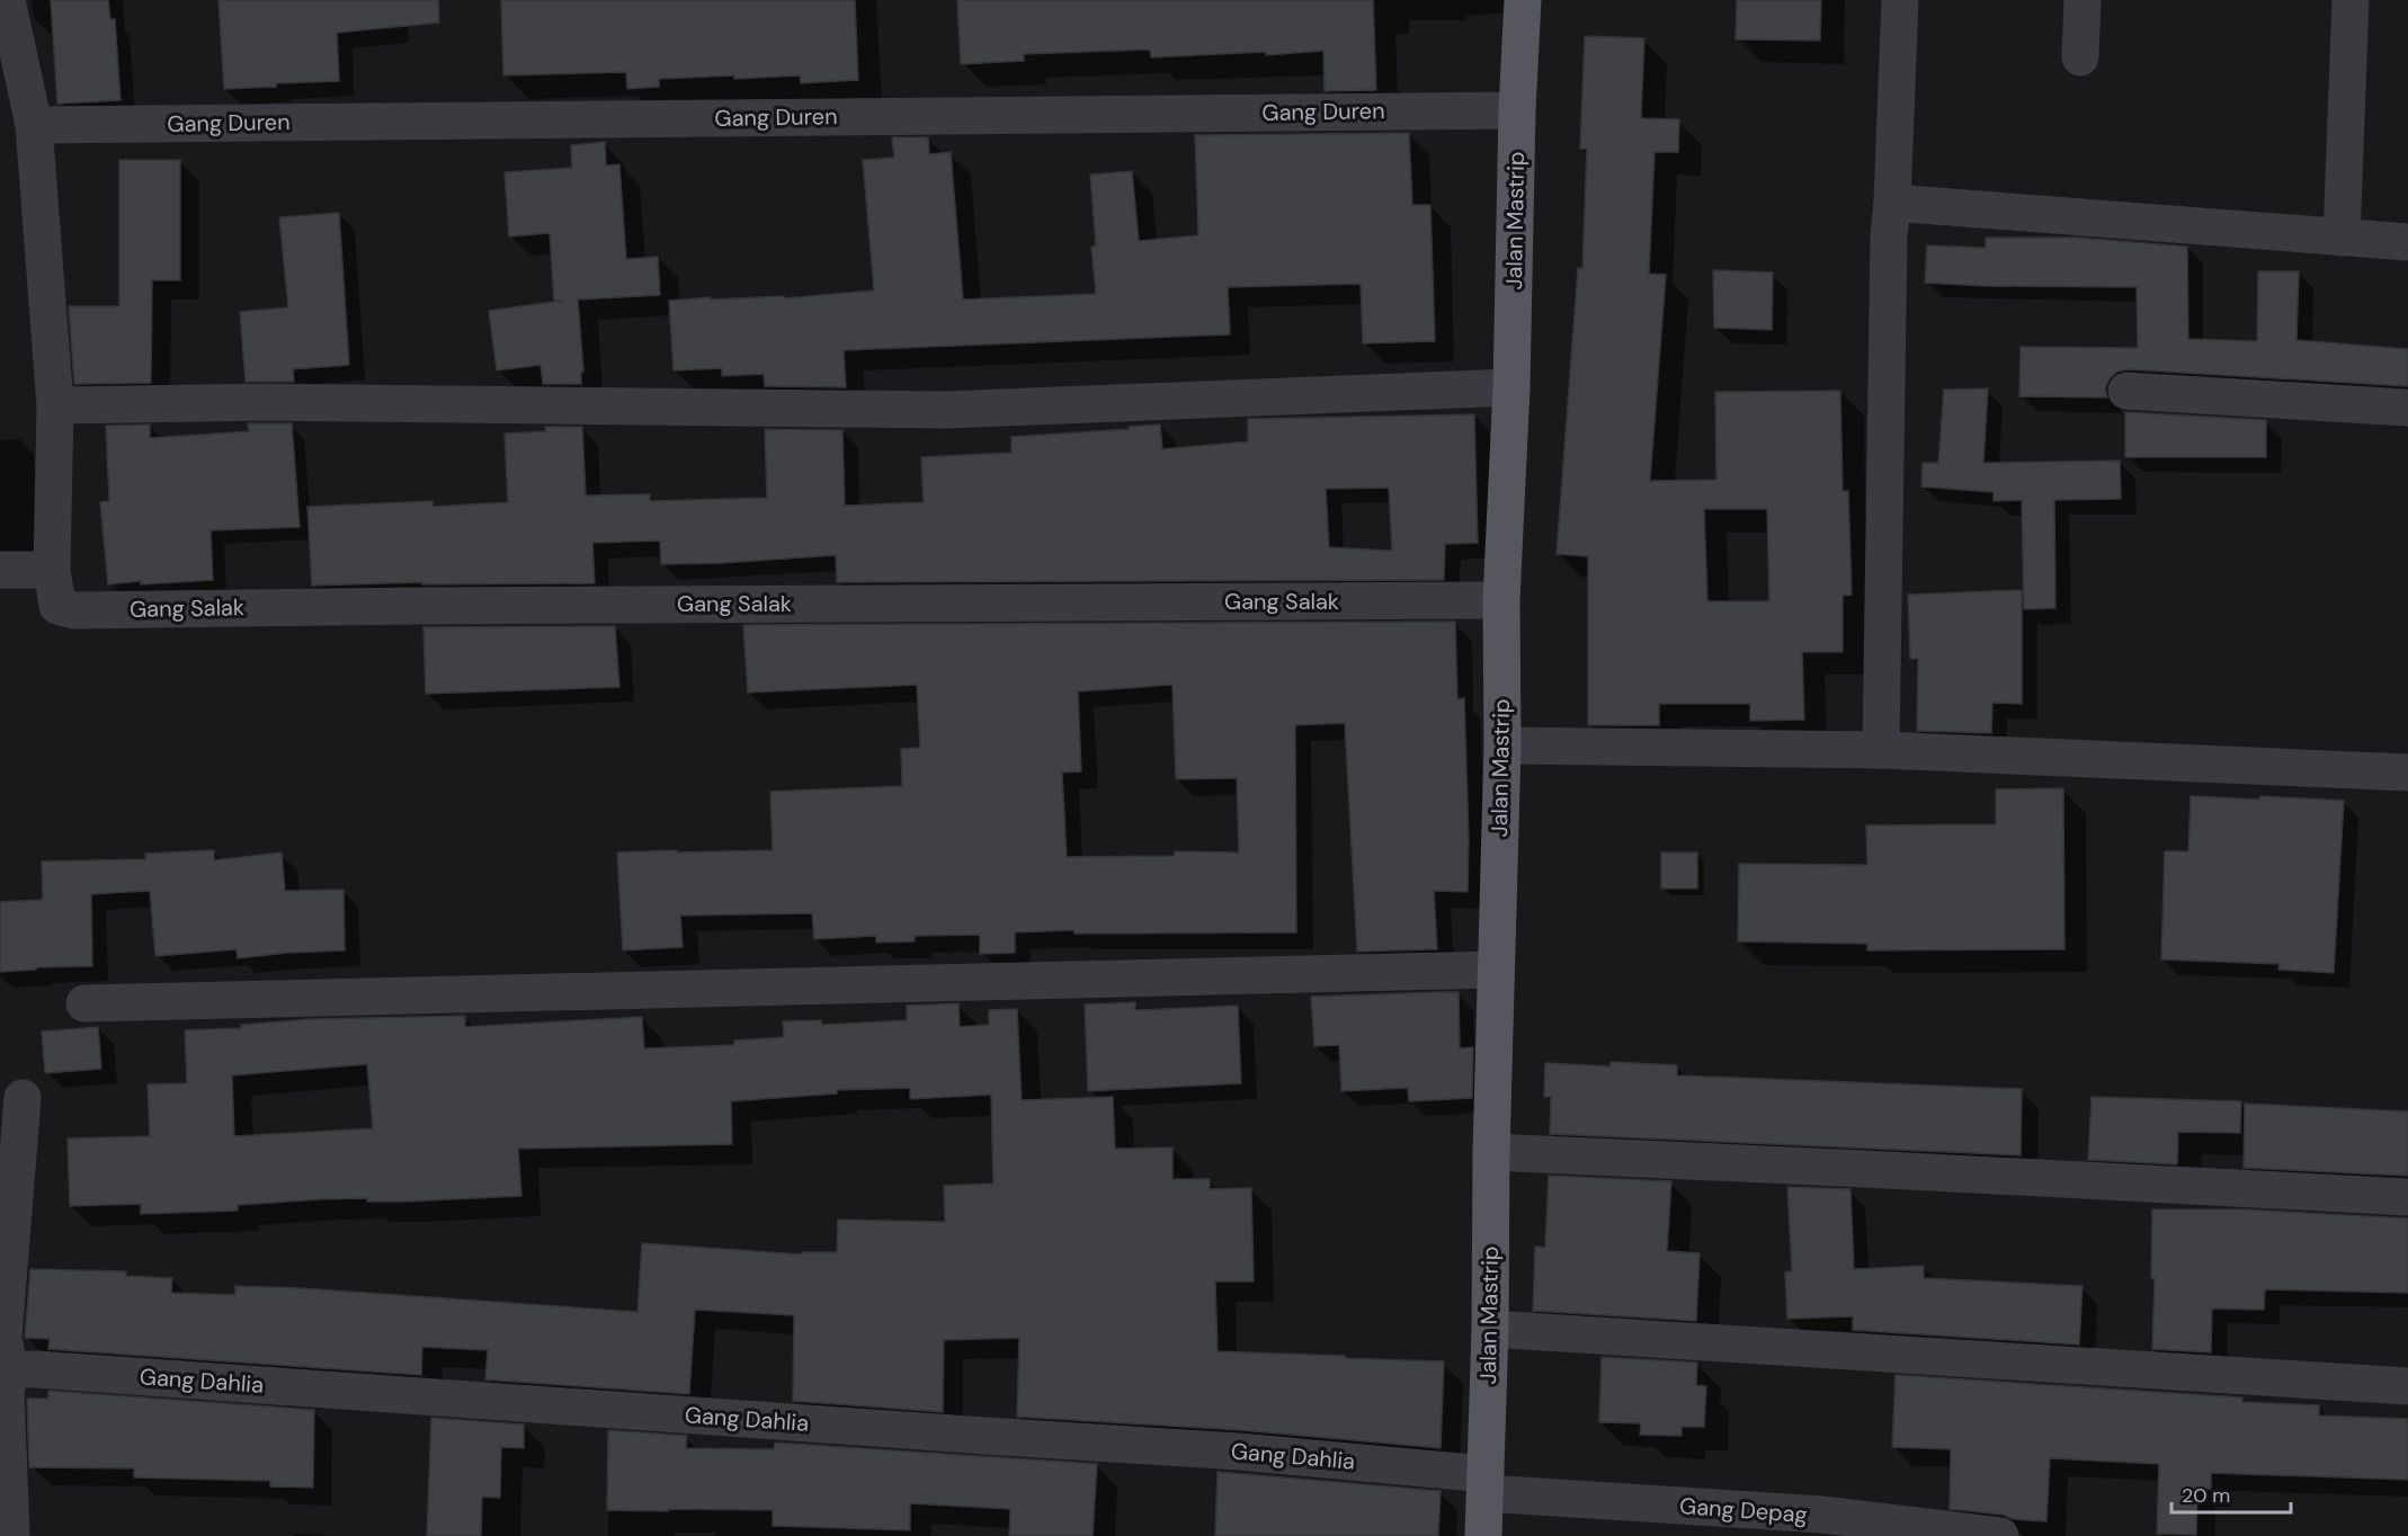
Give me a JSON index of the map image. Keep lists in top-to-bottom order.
{
  "streets": {
    "main road": ["Jalan Mastrip"],
    "street": [
      "Gang Duren",
      "Gang Salak",
      "Gang Dahlia",
      "Gang Depag"
    ]
  },
  "crossings": [
    ["Gang Duren", "Jalan Mastrip"],
    ["Jalan Mastrip", "Gang Salak"],
    ["Jalan Mastrip", "Gang Dahlia"],
    ["Jalan Mastrip", "Gang Depag"],
    ["Gang Dahlia", "Gang Depag"]
  ],
  "scale_bar": "20 m"
}
